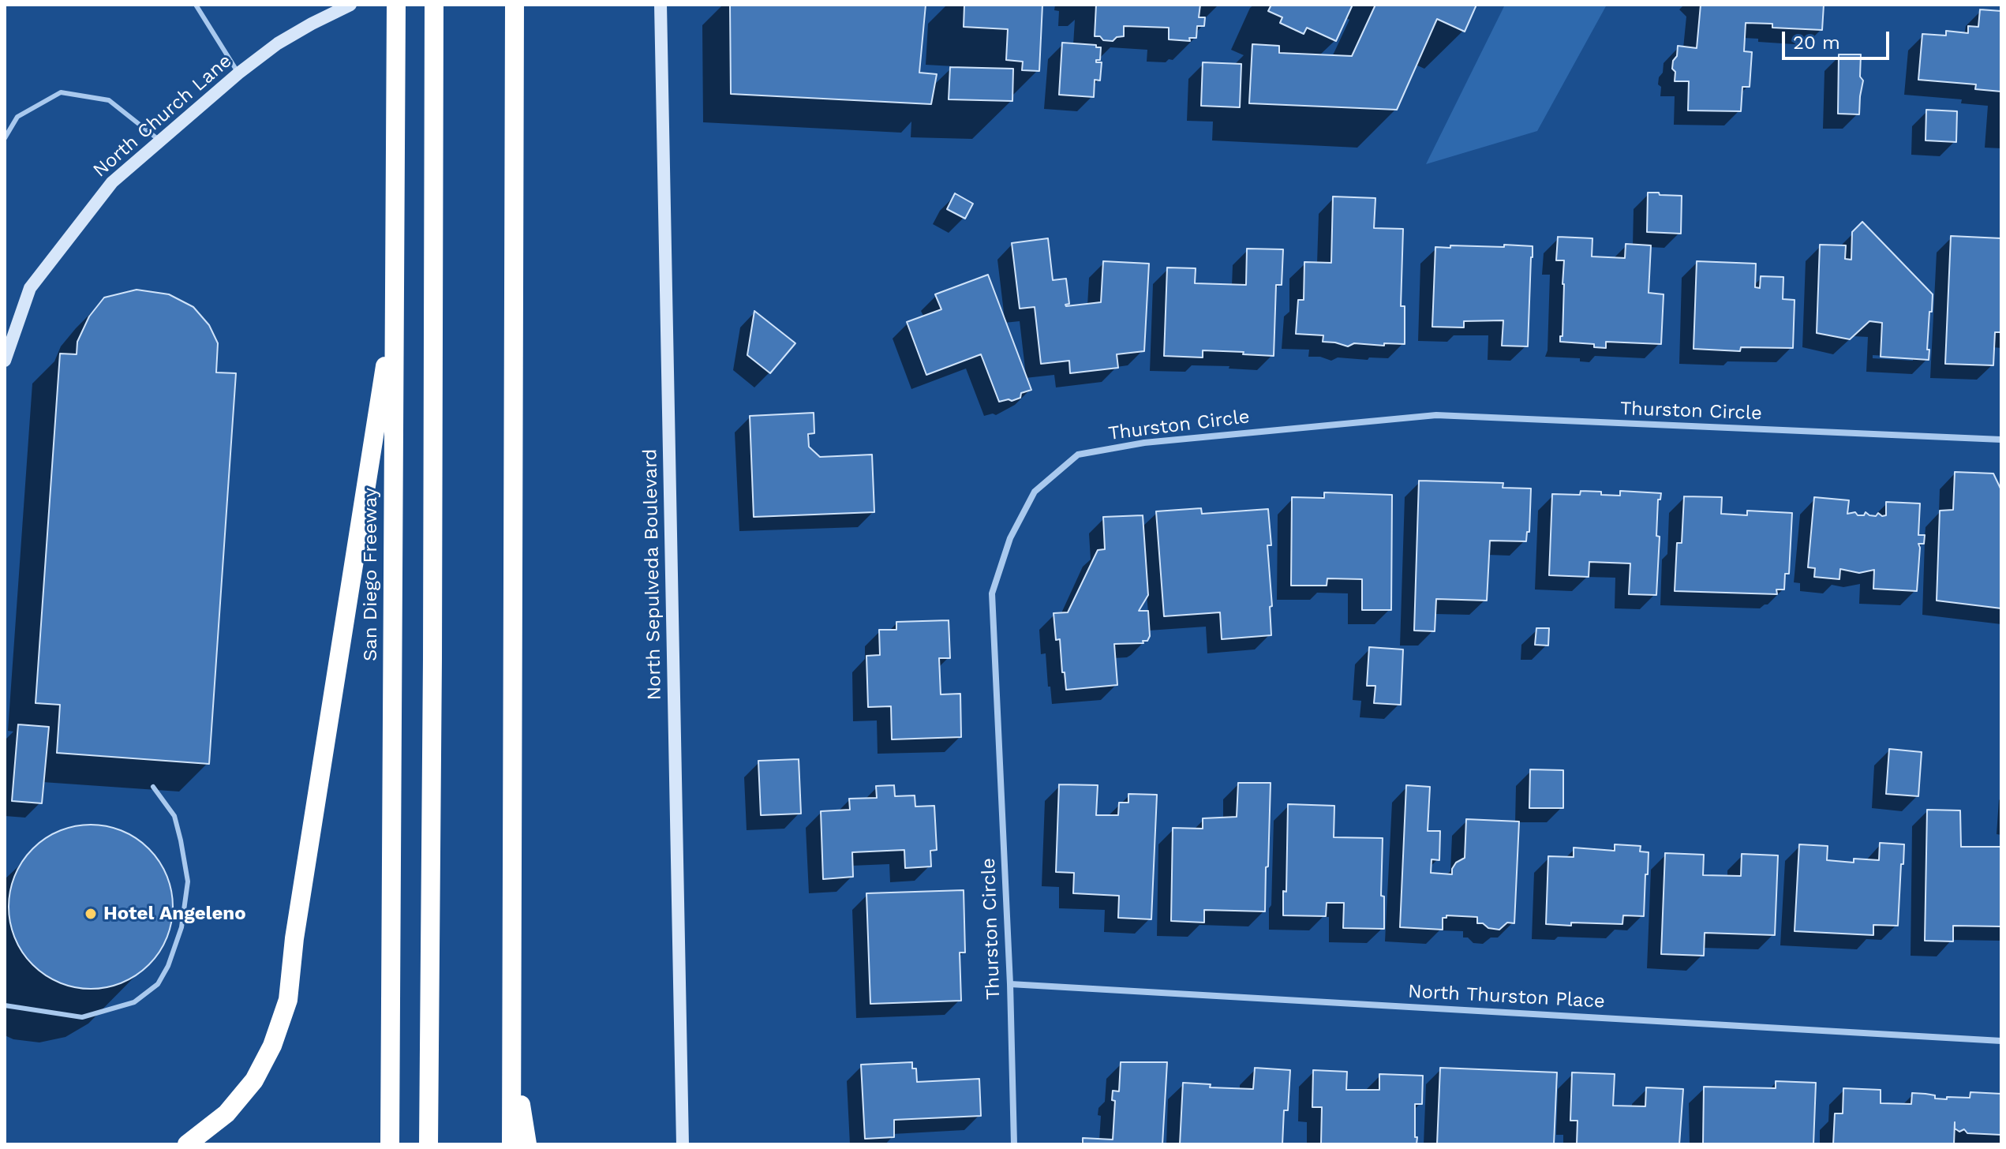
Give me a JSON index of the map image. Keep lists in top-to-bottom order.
{
  "streets": {
    "highway": ["San Diego Freeway"],
    "main road": ["North Church Lane", "North Sepulveda Boulevard"],
    "street": ["Thurston Circle", "North Thurston Place"]
  },
  "crossings": [
    ["Thurston Circle", "North Thurston Place"]
  ],
  "places": ["Hotel Angeleno"],
  "scale_bar": "20 m"
}
